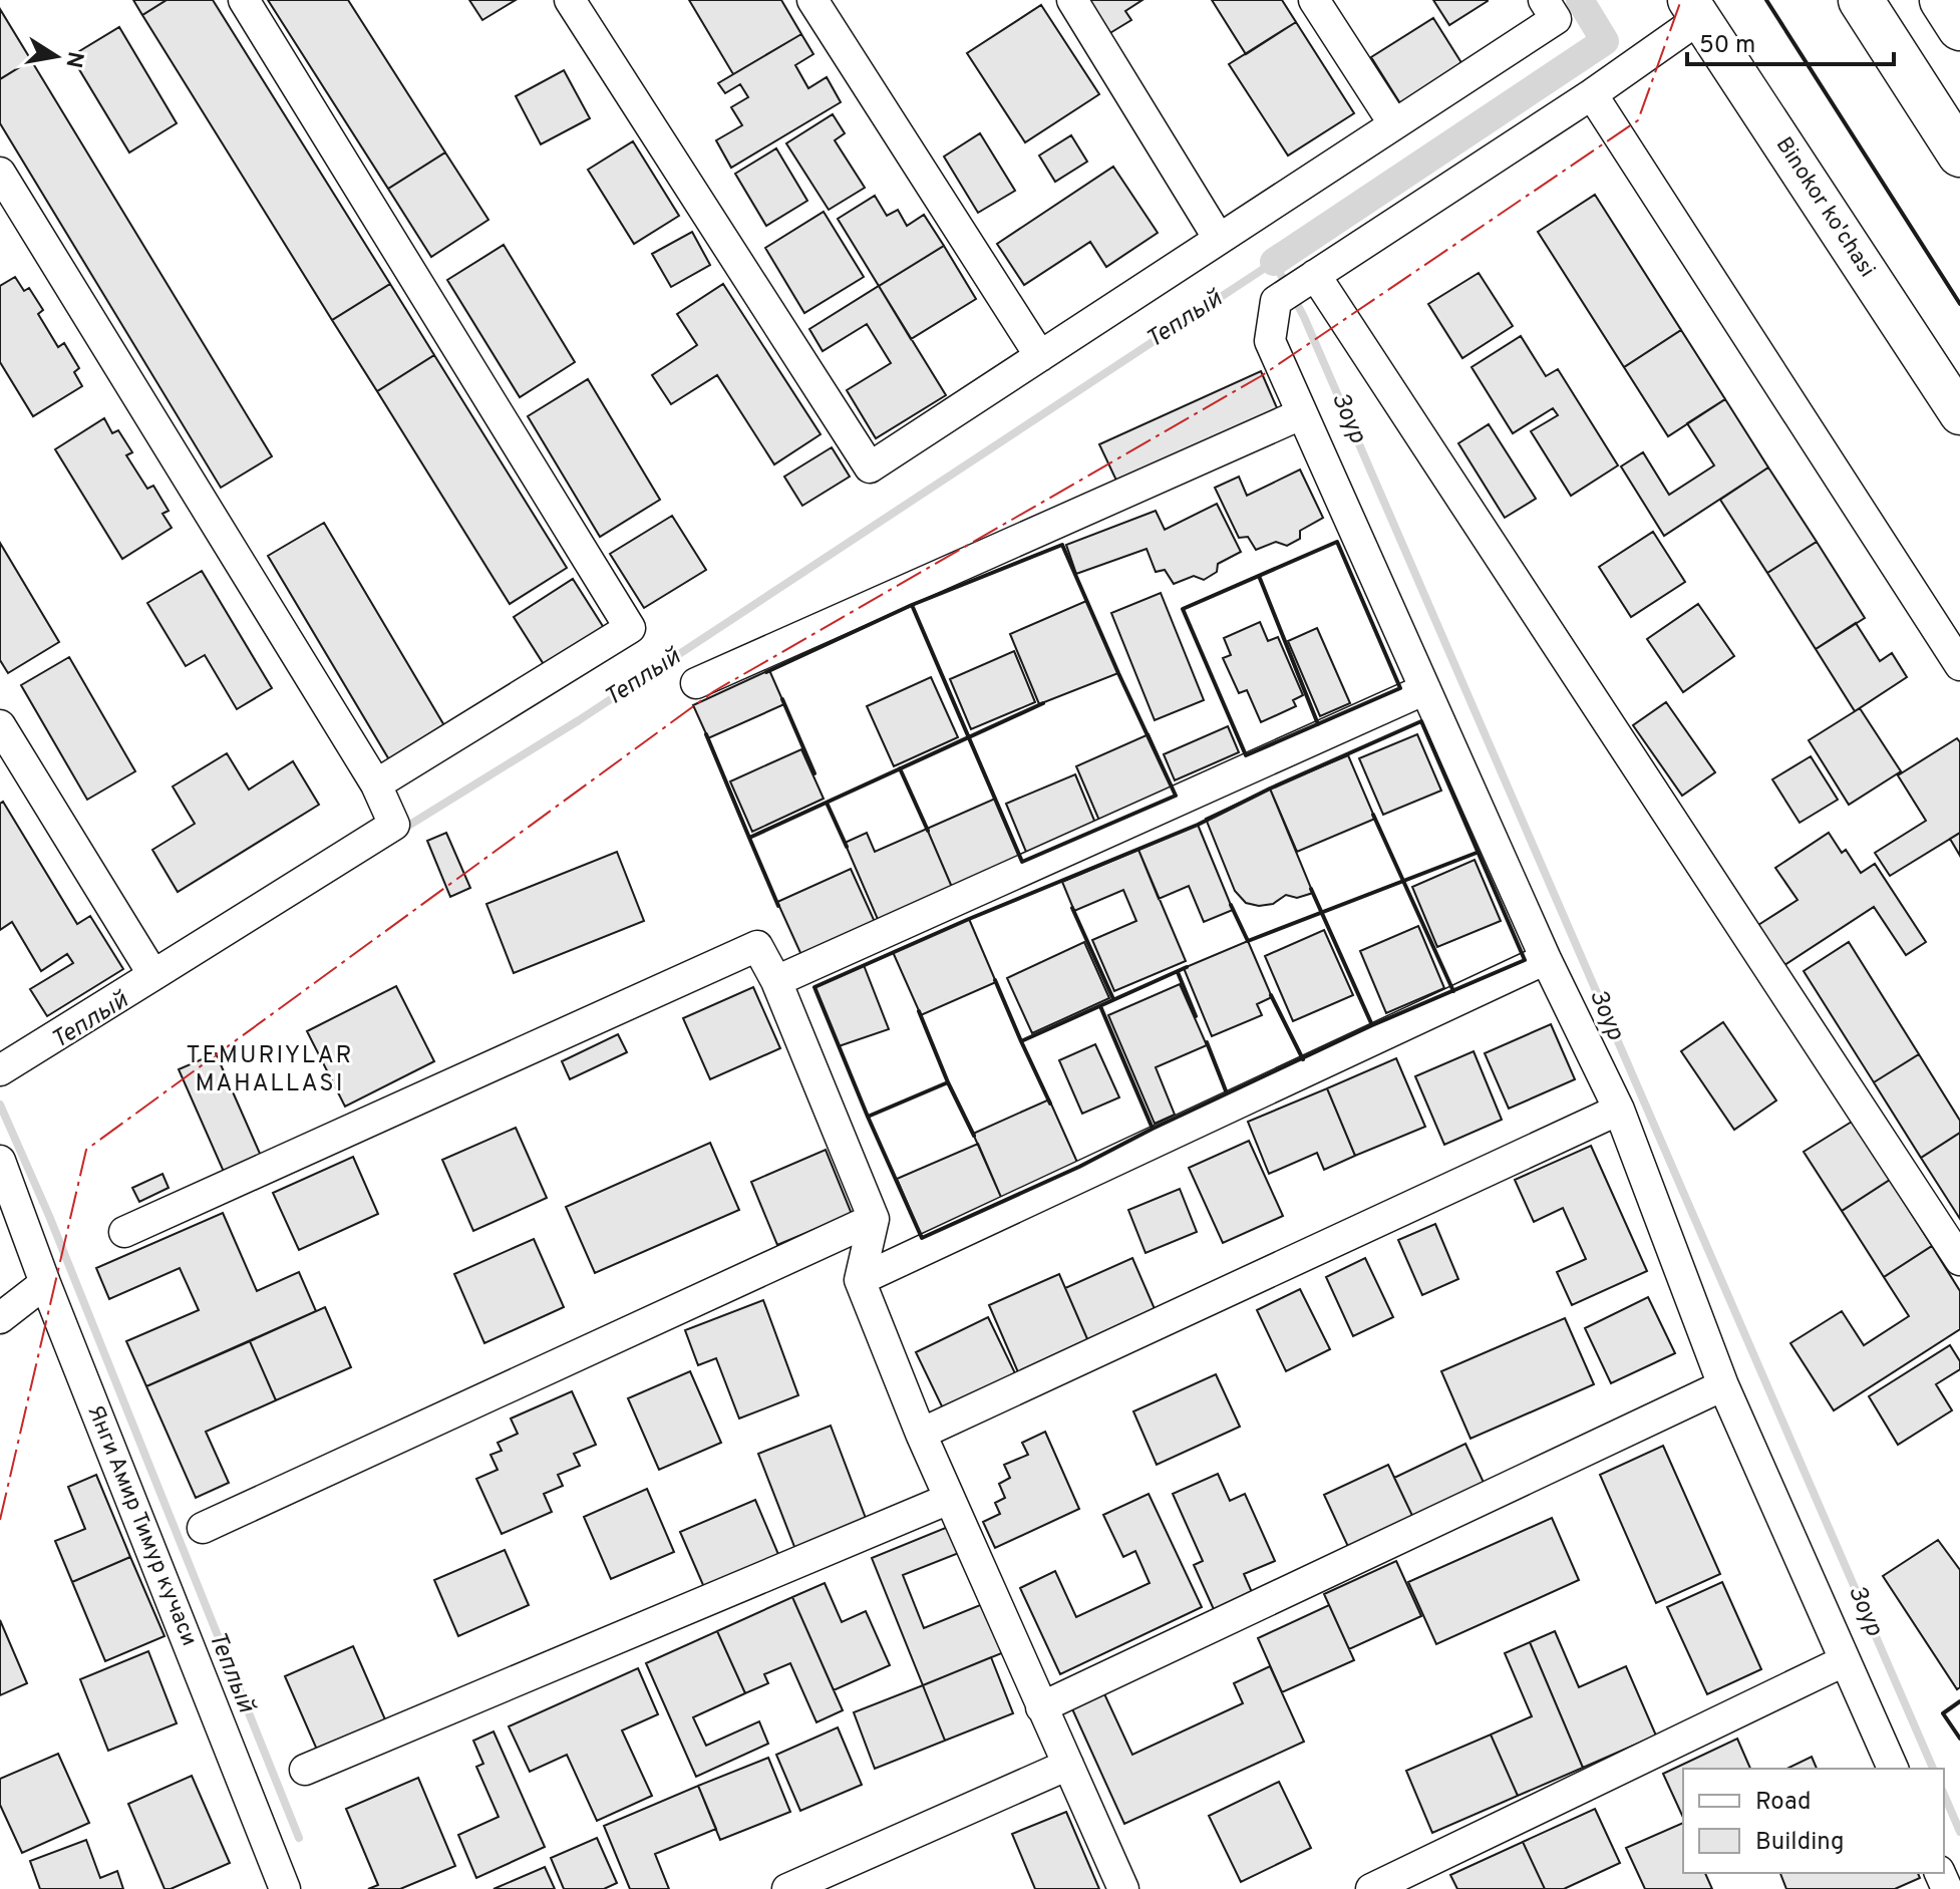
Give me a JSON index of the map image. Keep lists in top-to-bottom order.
{
  "streets": {
    "main road": ["Binokor ko'chasi"],
    "street": ["Янги Амир Тимур кучаси"]
  },
  "districts": ["TEMURIYLAR MAHALLASI"],
  "water": ["Теплый", "Зоур"],
  "legend": ["Road", "Building"],
  "scale_bar": "50 m",
  "north": "right"
}
